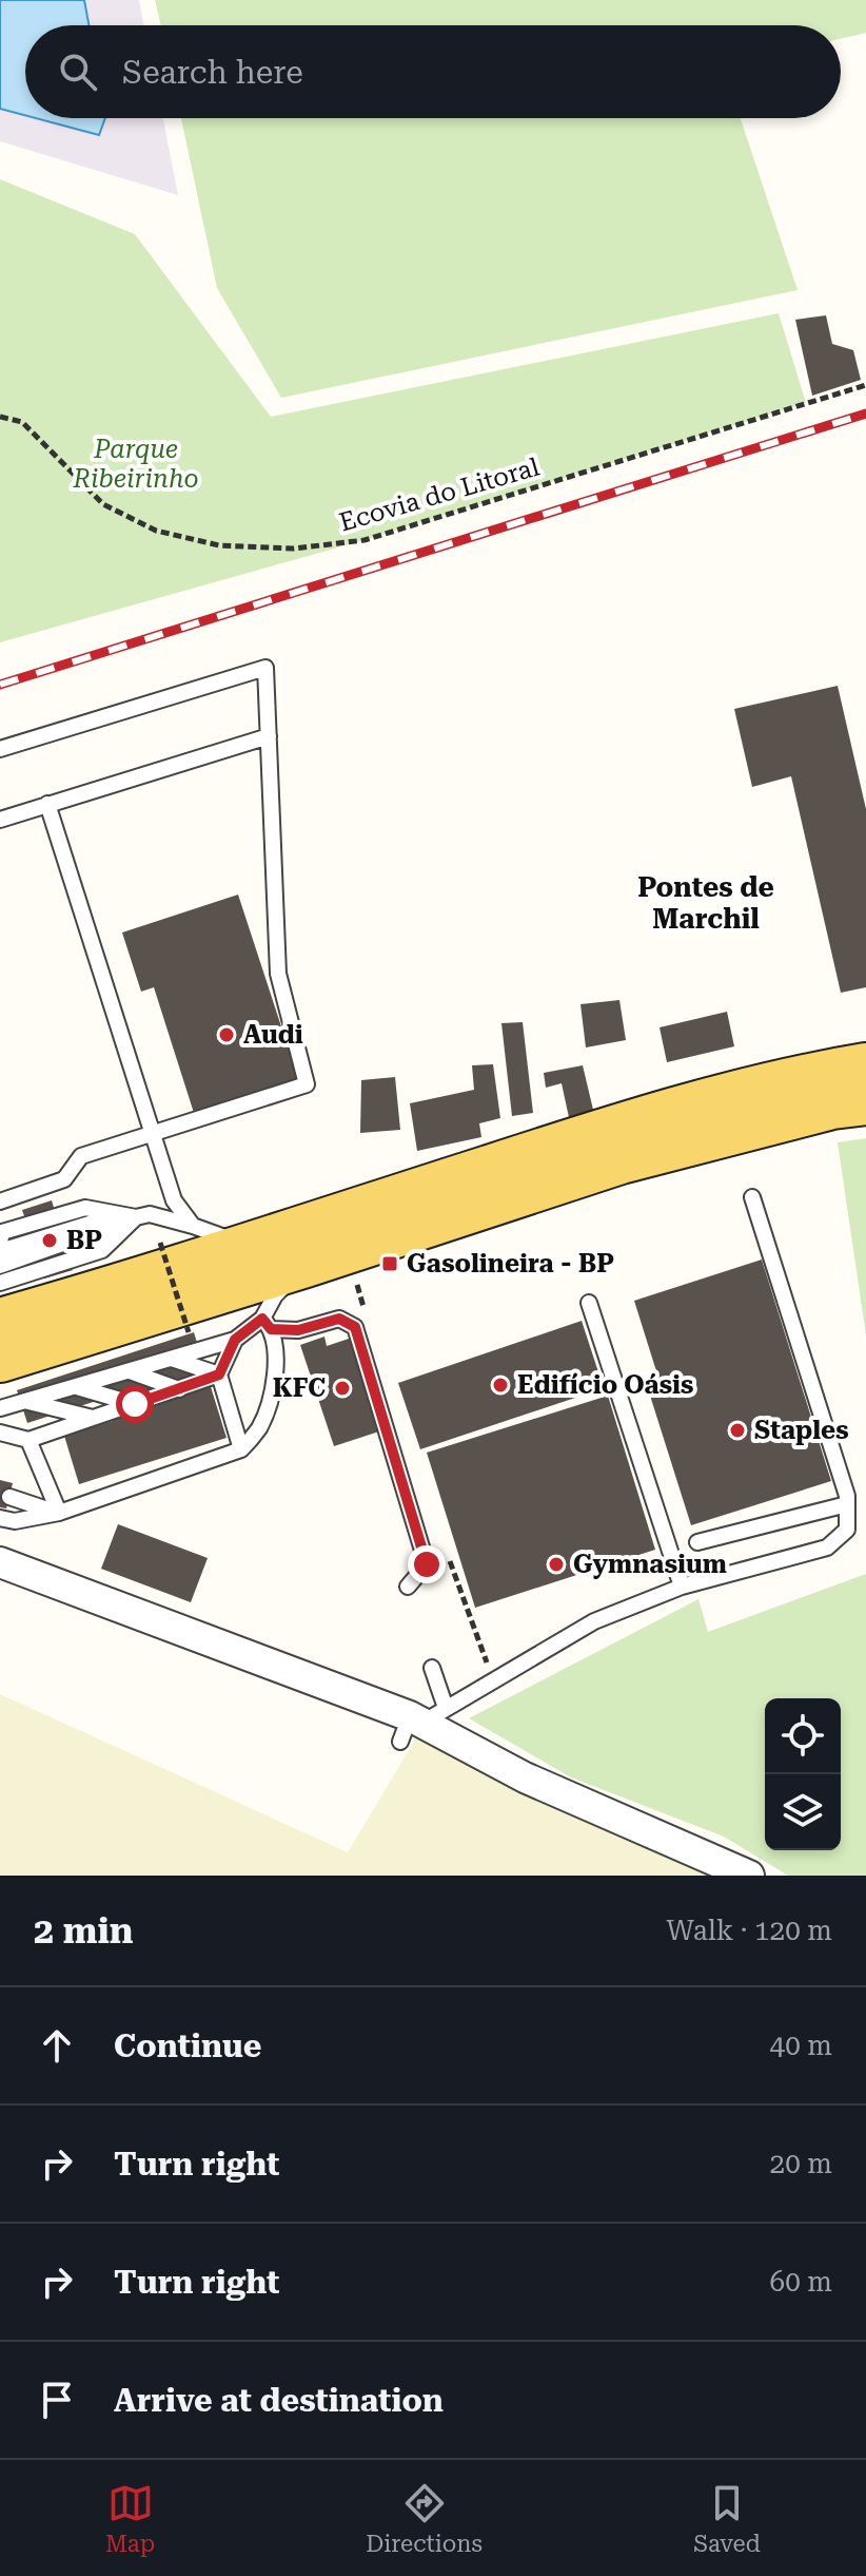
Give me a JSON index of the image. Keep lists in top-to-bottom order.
{
  "streets": {
    "path": ["Ecovia do Litoral"]
  },
  "districts": ["Pontes de Marchil"],
  "parks": ["Parque Ribeirinho"],
  "places": {
    "other": [
      "Audi",
      "BP",
      "Edifício Oásis",
      "KFC",
      "Staples",
      "Gymnasium"
    ],
    "transit": ["Gasolineira - BP"]
  },
  "page": {
    "search": "Search here",
    "heading": ["2 min", "Walk · 120 m"],
    "list": [
      ["Continue", "40 m"],
      ["Turn right", "20 m"],
      ["Turn right", "60 m"],
      "Arrive at destination"
    ],
    "nav": ["Map", "Directions", "Saved"]
  }
}
